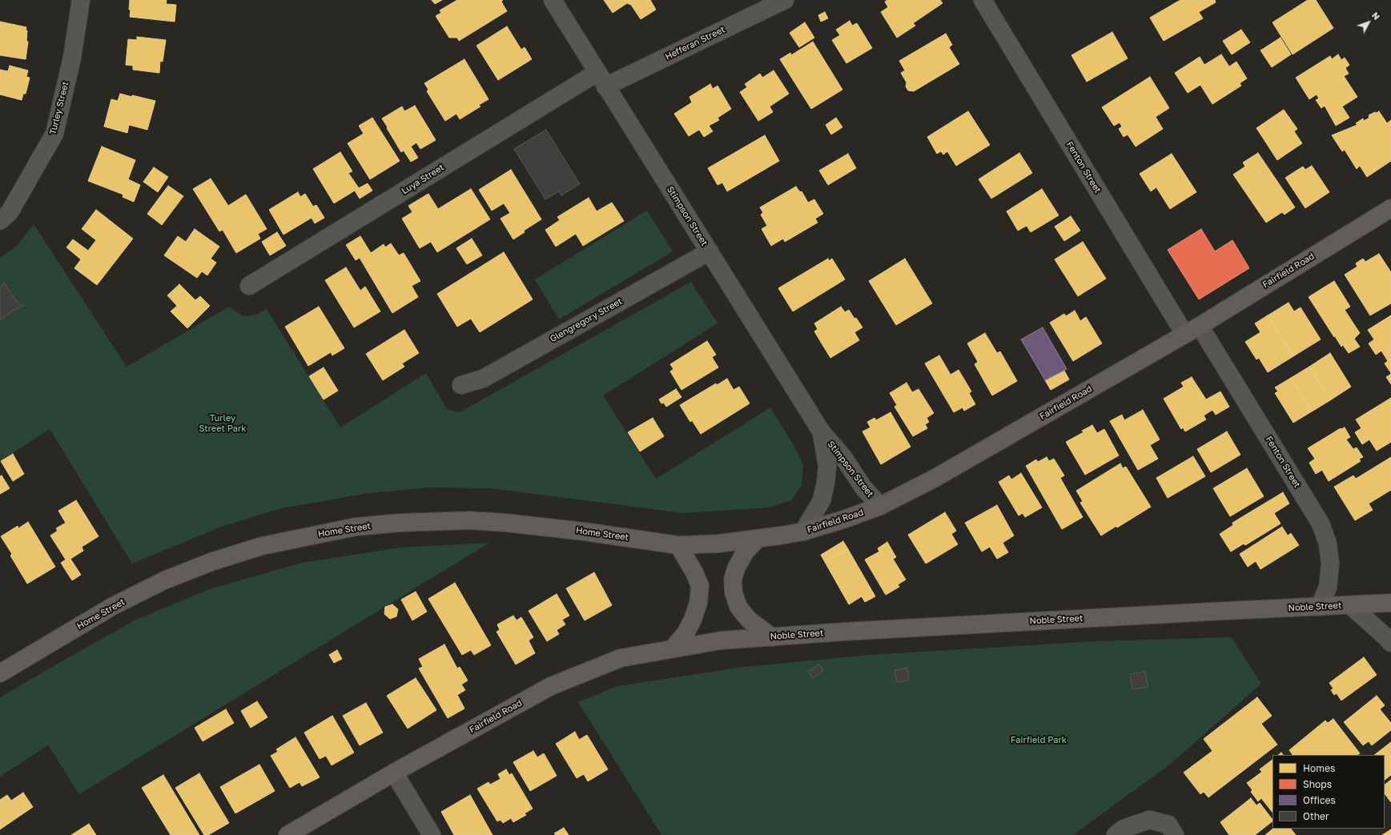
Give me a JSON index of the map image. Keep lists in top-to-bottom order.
{
  "streets": {
    "main road": ["Fairfield Road", "Home Street", "Noble Street"],
    "street": [
      "Hefferan Street",
      "Turley Street",
      "Fenton Street",
      "Luya Street",
      "Stimpson Street",
      "Glengregory Street"
    ]
  },
  "crossings": [
    ["Hefferan Street", "Luya Street"],
    ["Hefferan Street", "Stimpson Street"],
    ["Fenton Street", "Fairfield Road"],
    ["Fenton Street", "Noble Street"],
    ["Luya Street", "Stimpson Street"],
    ["Stimpson Street", "Fairfield Road"],
    ["Stimpson Street", "Glengregory Street"],
    ["Fairfield Road", "Home Street"],
    ["Fairfield Road", "Noble Street"]
  ],
  "parks": ["Turley Street Park", "Fairfield Park"],
  "legend": [
    "Homes",
    "Shops",
    "Offices",
    "Other"
  ],
  "north": "top right"
}
